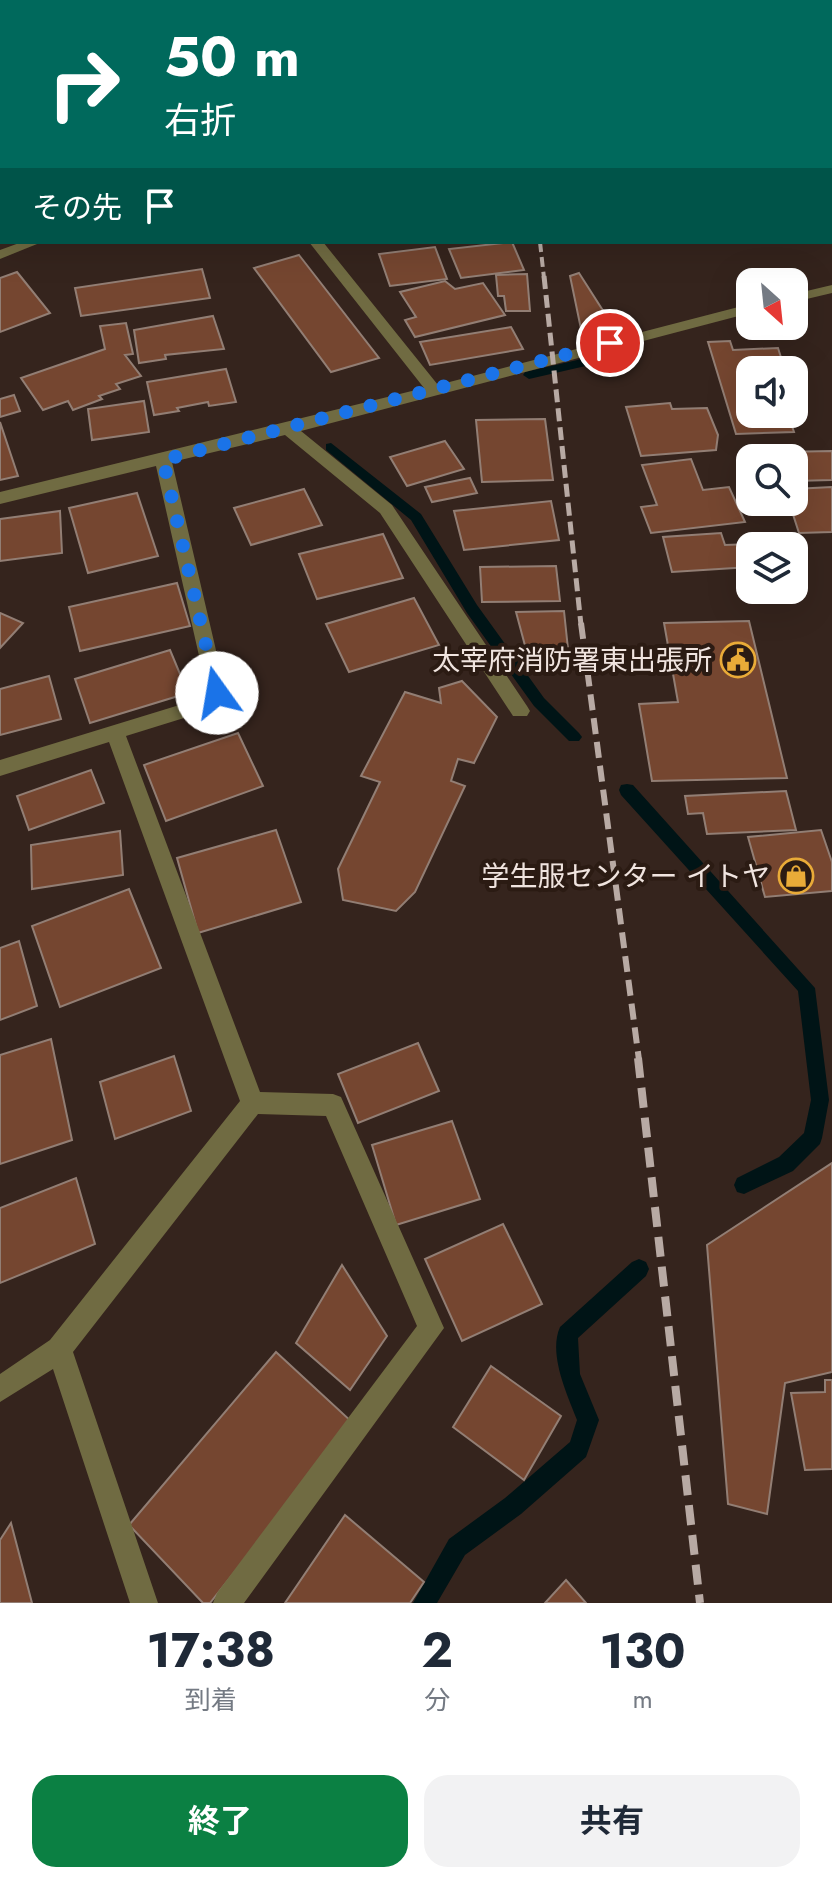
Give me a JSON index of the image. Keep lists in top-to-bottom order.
{
  "places": {
    "public building": ["太宰府消防署東出張所"],
    "shop": ["学生服センター イトヤ"]
  },
  "north": "bottom right",
  "page": {
    "turn": ["50 m", "右折"],
    "then": "その先",
    "eta": [
      "17:38",
      "到着",
      "2",
      "分",
      "130",
      "m"
    ],
    "buttons": ["終了", "共有"]
  }
}
